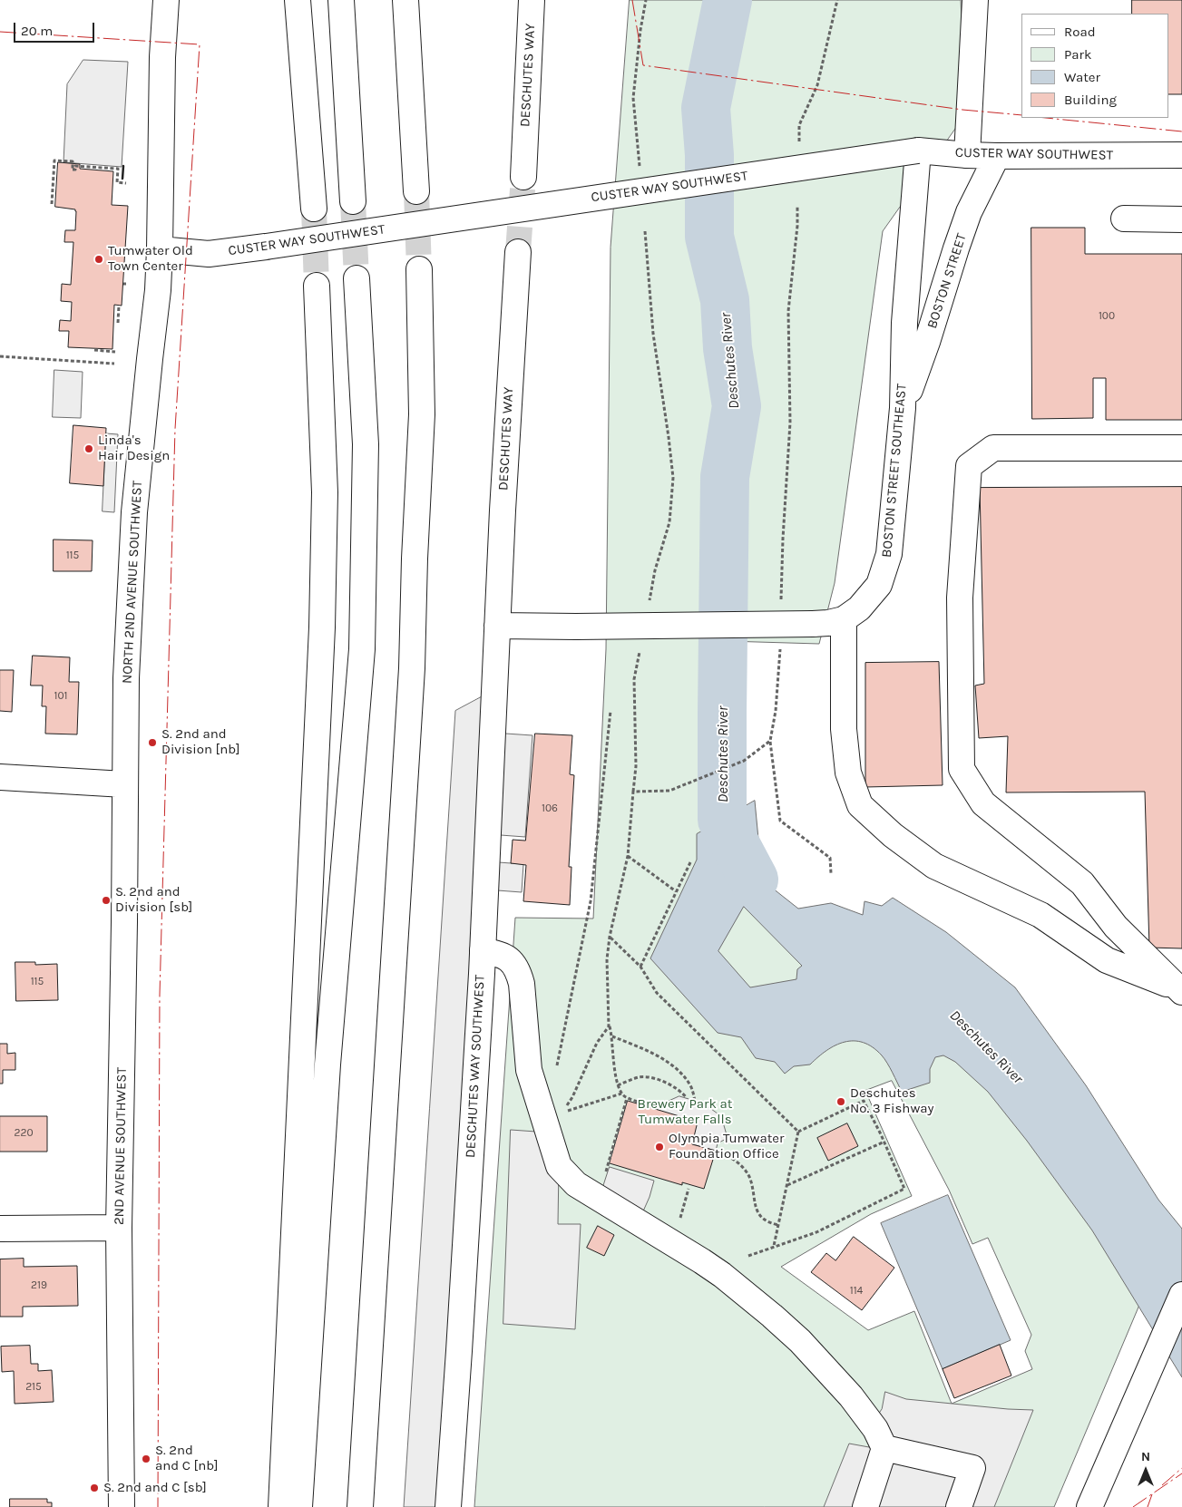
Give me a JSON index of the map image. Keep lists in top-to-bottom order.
{
  "streets": {
    "main road": [
      "DESCHUTES WAY",
      "CUSTER WAY SOUTHWEST",
      "BOSTON STREET",
      "BOSTON STREET SOUTHEAST",
      "NORTH 2ND AVENUE SOUTHWEST",
      "DESCHUTES WAY SOUTHWEST",
      "2ND AVENUE SOUTHWEST"
    ]
  },
  "crossings": [
    ["DESCHUTES WAY", "BOSTON STREET SOUTHEAST"],
    ["DESCHUTES WAY", "DESCHUTES WAY SOUTHWEST"],
    ["CUSTER WAY SOUTHWEST", "BOSTON STREET"],
    ["CUSTER WAY SOUTHWEST", "BOSTON STREET SOUTHEAST"],
    ["CUSTER WAY SOUTHWEST", "NORTH 2ND AVENUE SOUTHWEST"],
    ["BOSTON STREET", "BOSTON STREET SOUTHEAST"],
    ["BOSTON STREET SOUTHEAST", "DESCHUTES WAY SOUTHWEST"],
    ["NORTH 2ND AVENUE SOUTHWEST", "2ND AVENUE SOUTHWEST"]
  ],
  "water": ["Deschutes River"],
  "parks": ["Brewery Park at Tumwater Falls"],
  "places": [
    "Tumwater Old Town Center",
    "Linda's Hair Design",
    "S. 2nd and Division [nb]",
    "S. 2nd and Division [sb]",
    "Deschutes No. 3 Fishway",
    "Olympia Tumwater Foundation Office",
    "S. 2nd and C [nb]",
    "S. 2nd and C [sb]"
  ],
  "house_numbers": [
    "100",
    "115",
    "101",
    "106",
    "115",
    "220",
    "219",
    "114",
    "215"
  ],
  "legend": [
    "Road",
    "Park",
    "Water",
    "Building"
  ],
  "scale_bar": "20 m",
  "north": "top"
}
